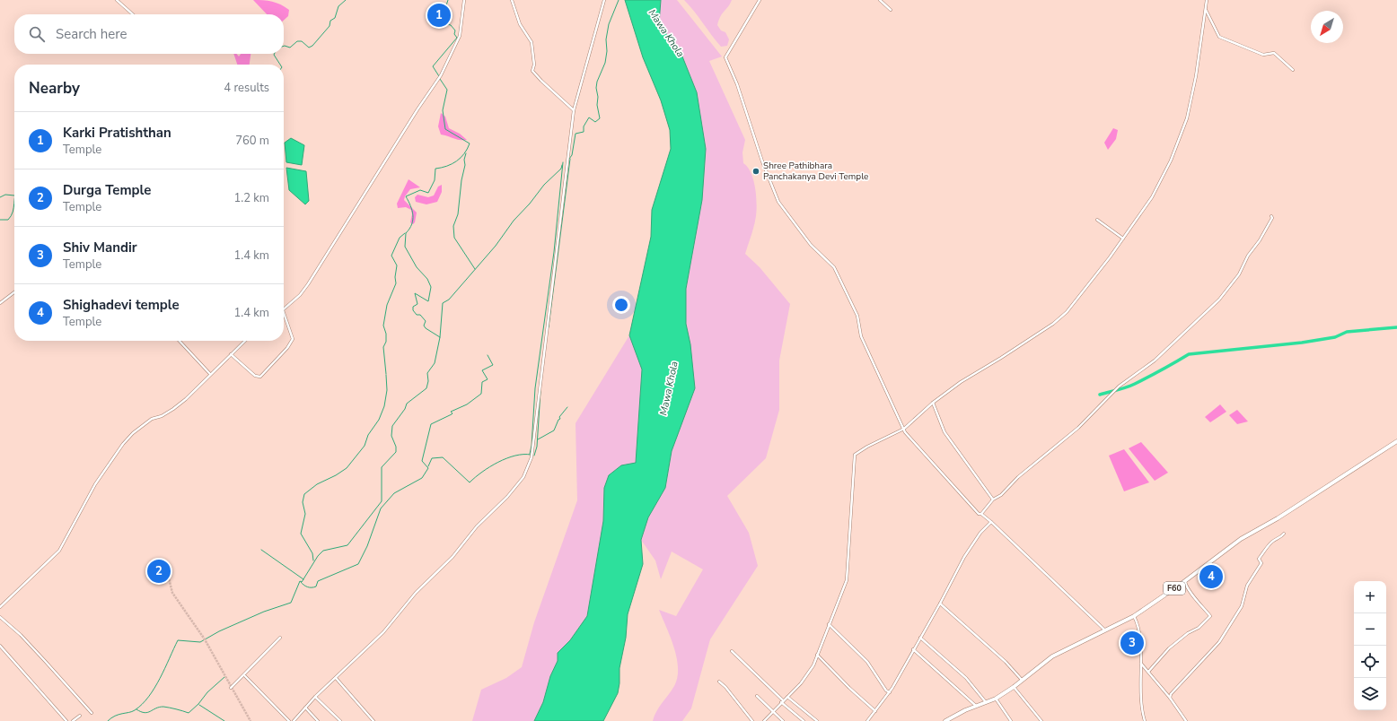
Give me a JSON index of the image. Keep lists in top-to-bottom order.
{
  "streets": {
    "main road": ["F60"]
  },
  "water": ["Mawa Khola"],
  "places": ["Shree Pathibhara Panchakanya Devi Temple"],
  "north": "bottom left",
  "page": {
    "pins": [
      "1",
      "2",
      "4",
      "3"
    ],
    "search": "Search here",
    "heading": ["Nearby", "4 results"],
    "list": [
      {
        "mark": "1",
        "name": "Karki Pratishthan",
        "note": "Temple",
        "value": "760 m"
      },
      {
        "mark": "2",
        "name": "Durga Temple",
        "note": "Temple",
        "value": "1.2 km"
      },
      {
        "mark": "3",
        "name": "Shiv Mandir",
        "note": "Temple",
        "value": "1.4 km"
      },
      {
        "mark": "4",
        "name": "Shighadevi temple",
        "note": "Temple",
        "value": "1.4 km"
      }
    ],
    "map_buttons": ["+", "−"]
  }
}
